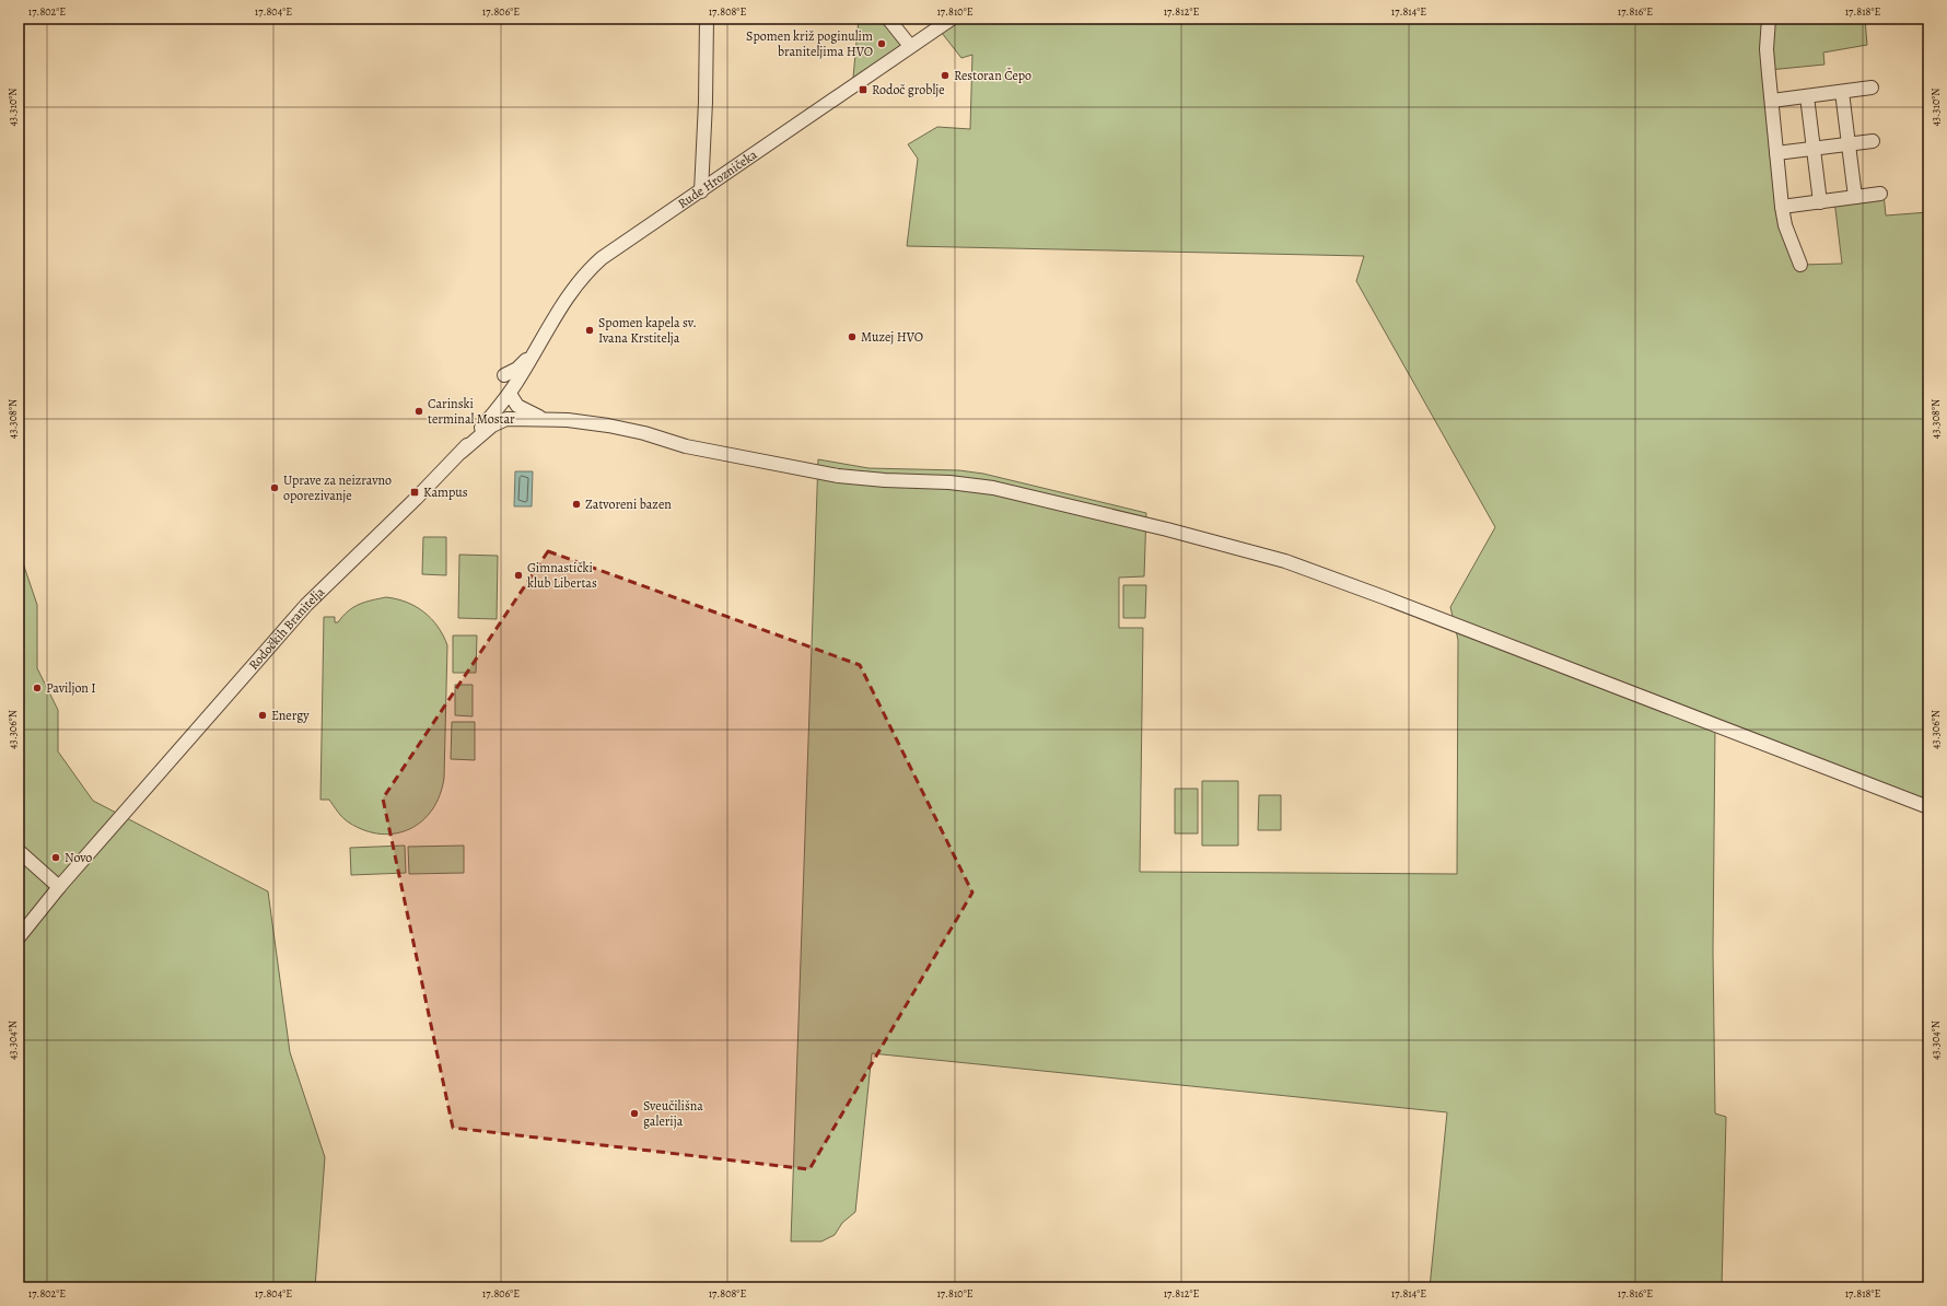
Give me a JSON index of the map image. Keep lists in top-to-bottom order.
{
  "streets": {
    "street": ["Rude Hrozničeka", "Rodočkih Branitelja"]
  },
  "crossings": [
    ["Rude Hrozničeka", "Rodočkih Branitelja"]
  ],
  "places": {
    "other": [
      "Spomen križ poginulim braniteljima HVO",
      "Restoran Čepo",
      "Spomen kapela sv. Ivana Krstitelja",
      "Muzej HVO",
      "Carinski terminal Mostar",
      "Uprave za neizravno oporezivanje",
      "Zatvoreni bazen",
      "Gimnastički klub Libertas",
      "Paviljon I",
      "Energy",
      "Novo",
      "Sveučilišna galerija"
    ],
    "transit": ["Rodoč groblje", "Kampus"]
  },
  "coordinates": [
    "17.802°E",
    "17.804°E",
    "17.806°E",
    "17.808°E",
    "17.810°E",
    "17.812°E",
    "17.814°E",
    "17.816°E",
    "17.818°E",
    "43.310°N",
    "43.308°N",
    "43.306°N",
    "43.304°N"
  ]
}
